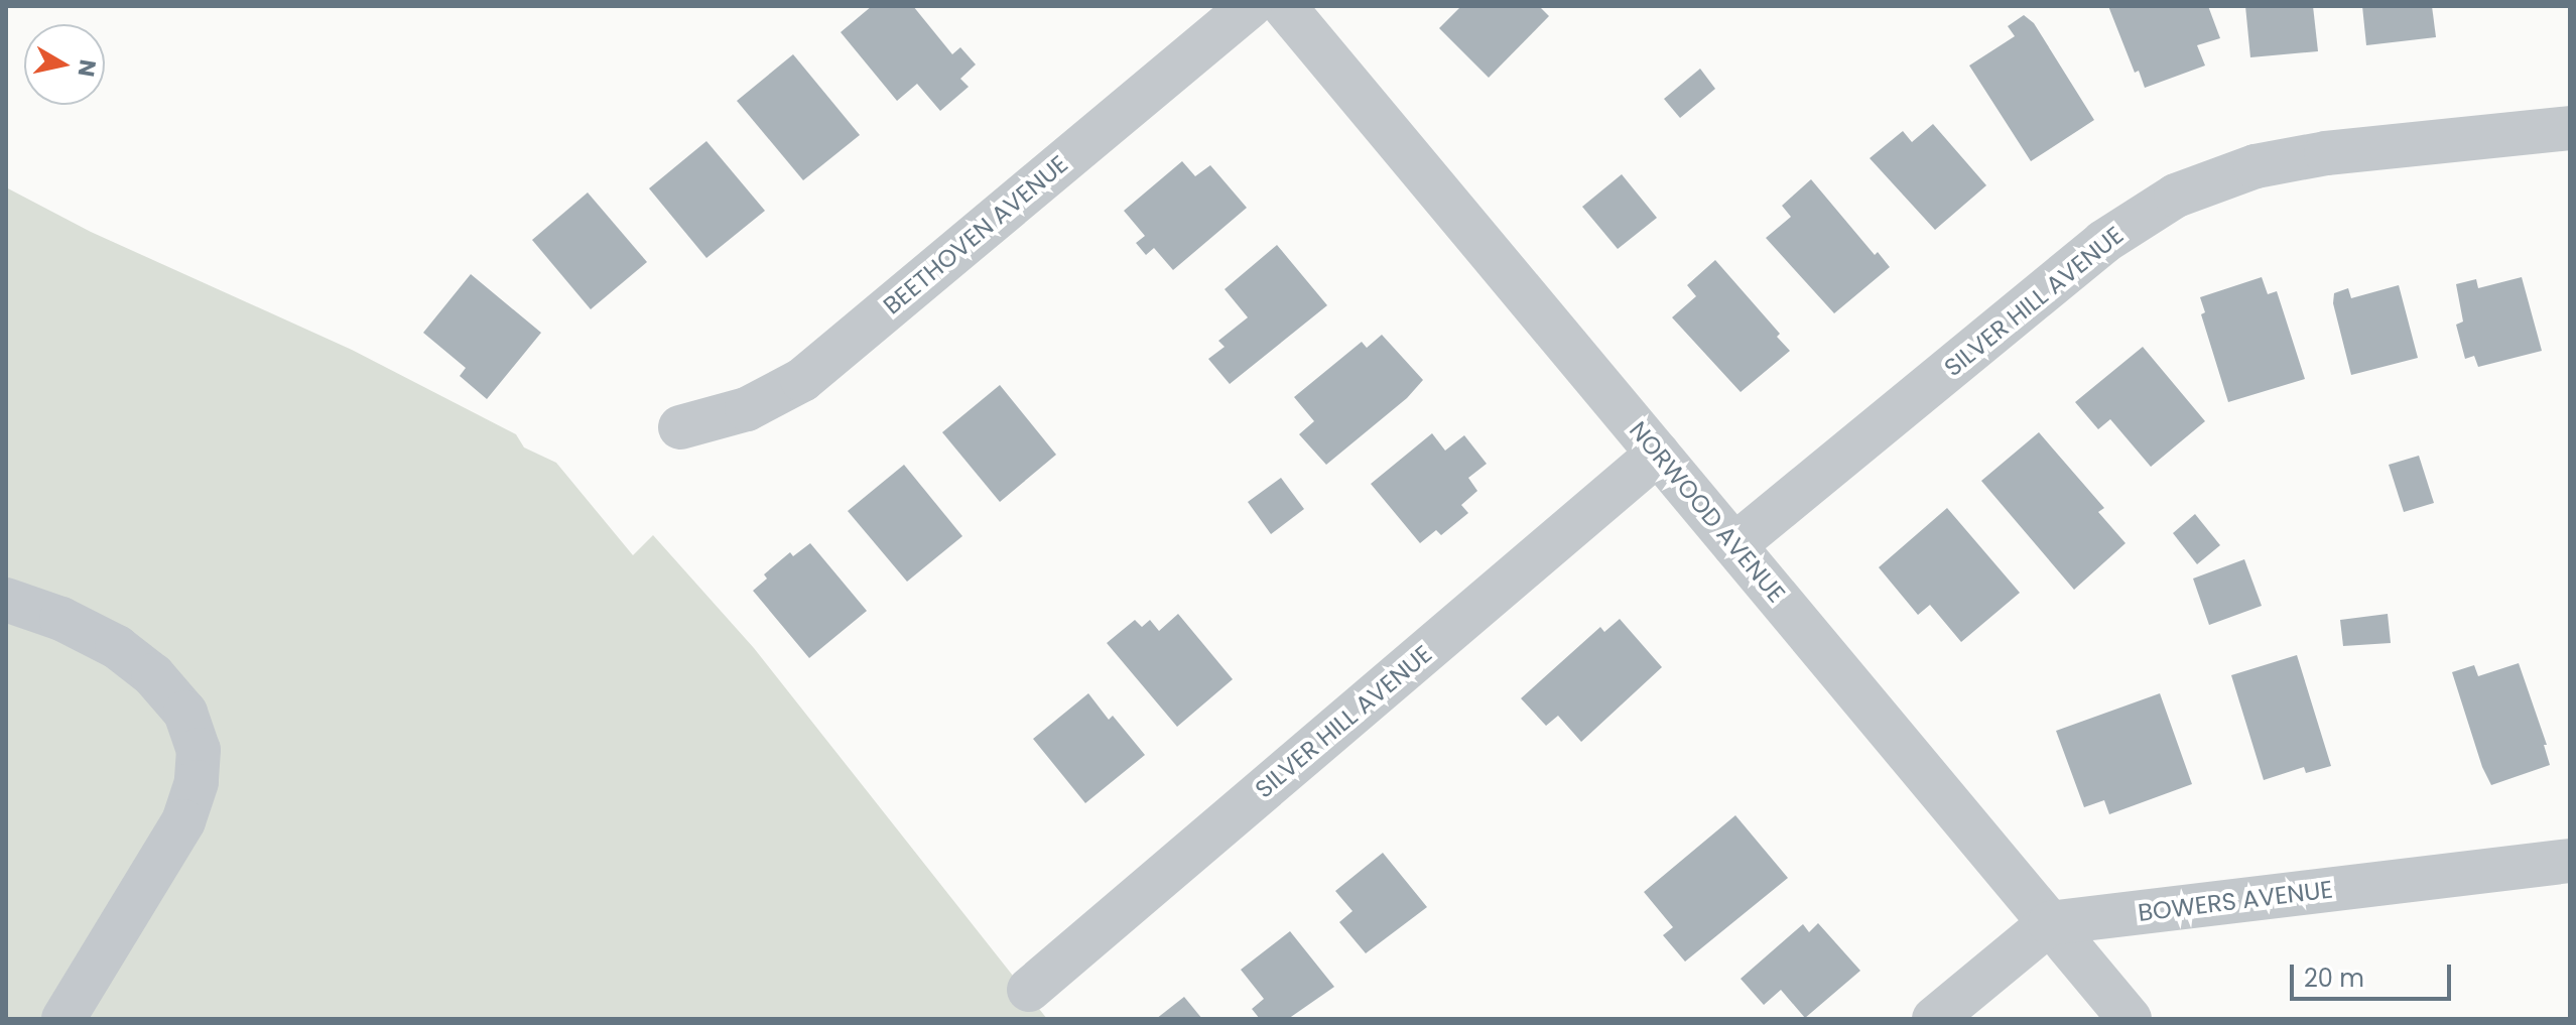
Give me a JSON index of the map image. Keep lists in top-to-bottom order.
{
  "streets": {
    "street": [
      "BEETHOVEN AVENUE",
      "SILVER HILL AVENUE",
      "NORWOOD AVENUE",
      "BOWERS AVENUE"
    ]
  },
  "crossings": [
    ["SILVER HILL AVENUE", "NORWOOD AVENUE"],
    ["NORWOOD AVENUE", "BOWERS AVENUE"]
  ],
  "scale_bar": "20 m",
  "north": "right"
}
